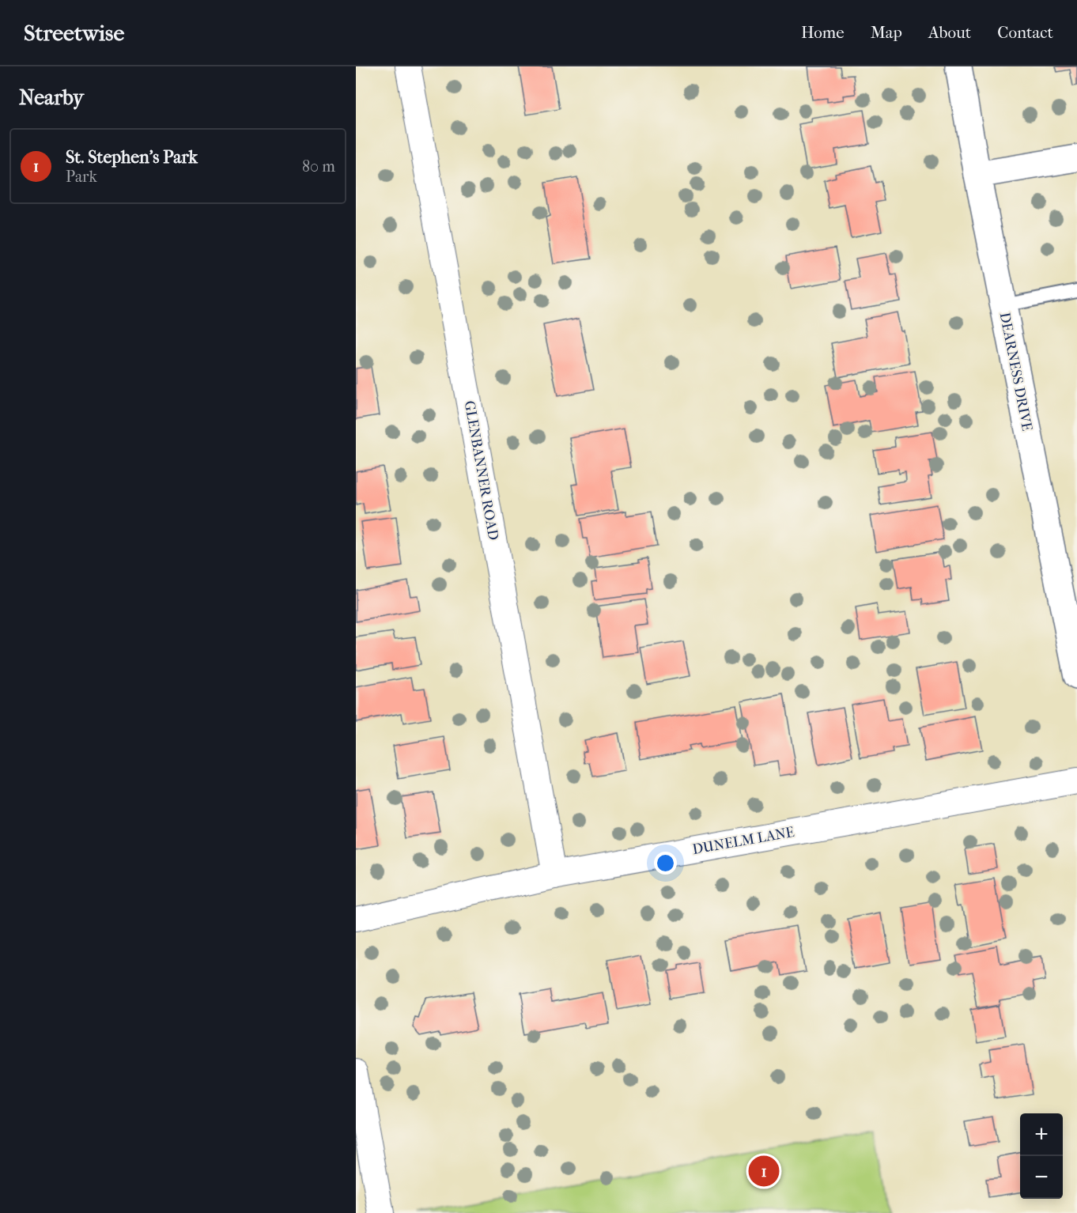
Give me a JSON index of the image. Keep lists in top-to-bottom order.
{
  "streets": {
    "street": ["DEARNESS DRIVE", "GLENBANNER ROAD", "DUNELM LANE"]
  },
  "crossings": [
    ["GLENBANNER ROAD", "DUNELM LANE"]
  ],
  "page": {
    "header": "Streetwise",
    "nav": [
      "Home",
      "Map",
      "About",
      "Contact"
    ],
    "heading": "Nearby",
    "list": [
      {
        "mark": "1",
        "name": "St. Stephen's Park",
        "note": "Park",
        "value": "80 m"
      }
    ],
    "map_buttons": ["+", "−"],
    "pins": "1"
  }
}
